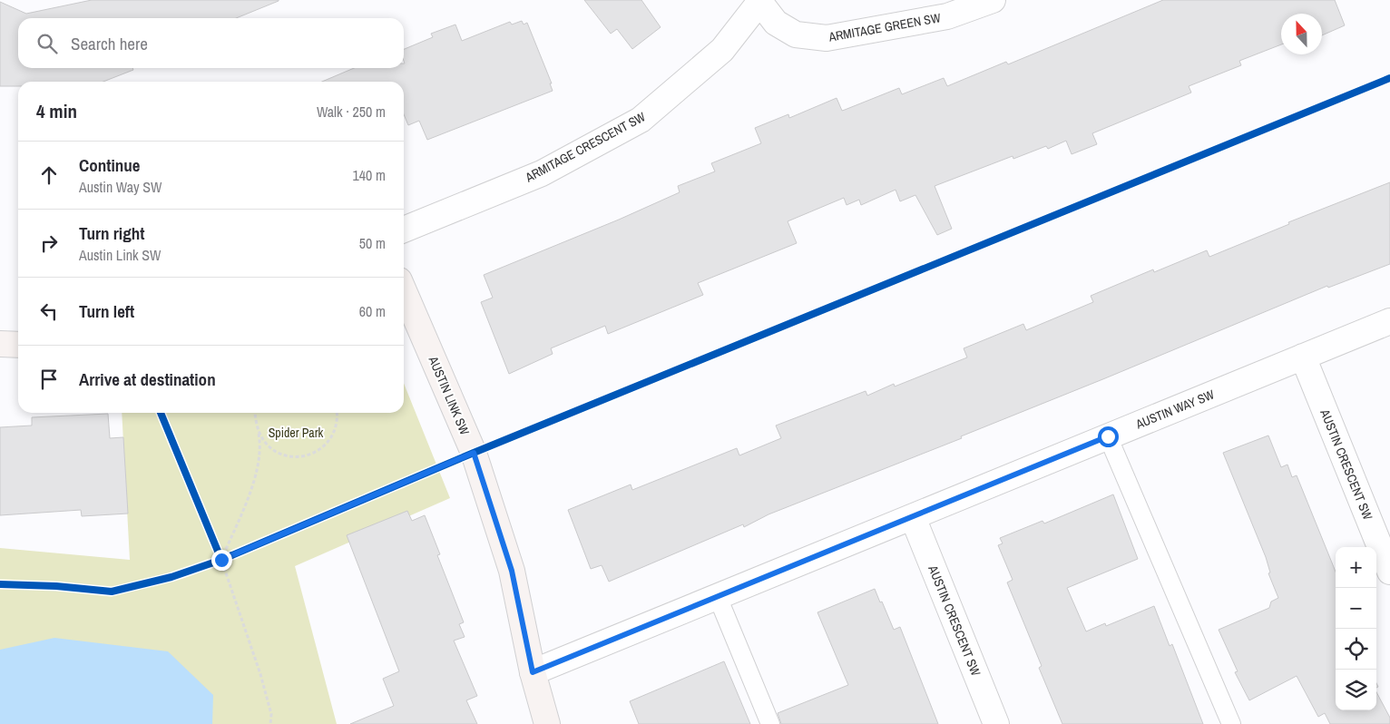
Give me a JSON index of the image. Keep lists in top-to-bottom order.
{
  "streets": {
    "street": [
      "ARMITAGE GREEN SW",
      "ARMITAGE CRESCENT SW",
      "AUSTIN LINK SW",
      "AUSTIN WAY SW",
      "AUSTIN CRESCENT SW"
    ]
  },
  "crossings": [
    ["ARMITAGE GREEN SW", "ARMITAGE CRESCENT SW"],
    ["AUSTIN LINK SW", "AUSTIN WAY SW"],
    ["AUSTIN WAY SW", "AUSTIN CRESCENT SW"]
  ],
  "parks": ["Spider Park"],
  "north": "top",
  "page": {
    "search": "Search here",
    "heading": ["4 min", "Walk · 250 m"],
    "list": [
      ["Continue", "Austin Way SW", "140 m"],
      ["Turn right", "Austin Link SW", "50 m"],
      ["Turn left", "60 m"],
      "Arrive at destination"
    ],
    "map_buttons": ["+", "−"]
  }
}
